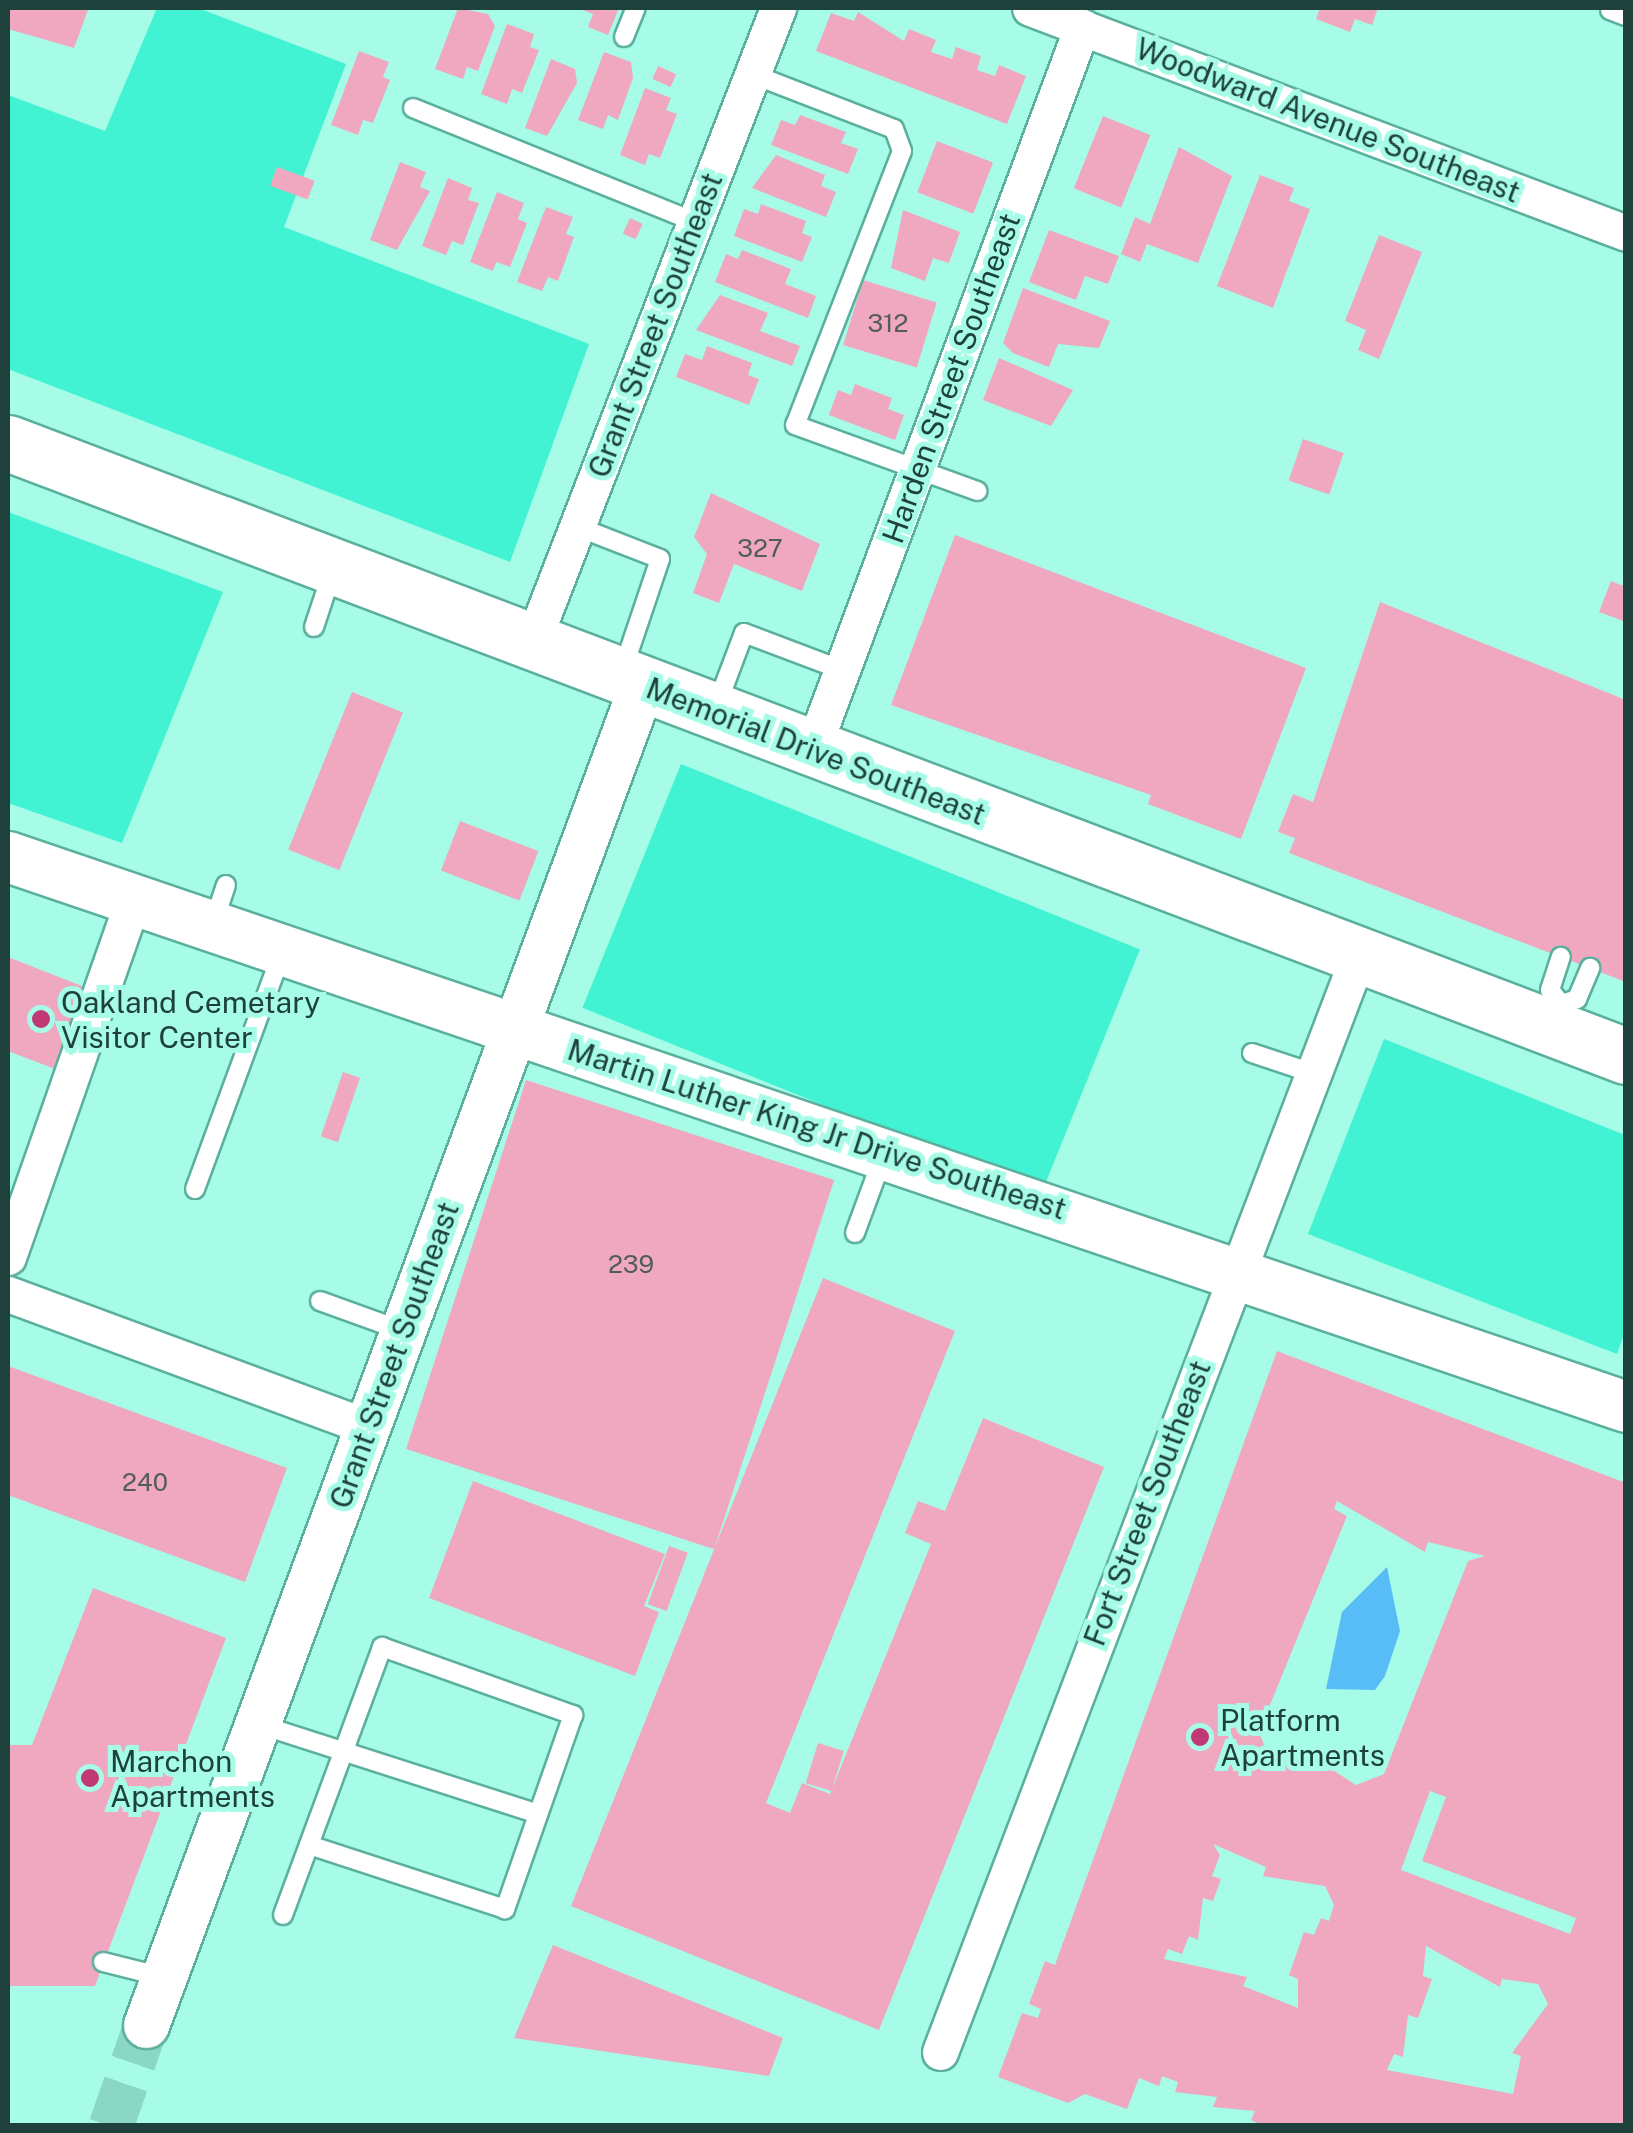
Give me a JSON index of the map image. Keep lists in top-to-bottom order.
{
  "streets": {
    "main road": ["Memorial Drive Southeast", "Martin Luther King Jr Drive Southeast"],
    "street": [
      "Woodward Avenue Southeast",
      "Grant Street Southeast",
      "Harden Street Southeast",
      "Fort Street Southeast"
    ]
  },
  "crossings": [
    ["Woodward Avenue Southeast", "Harden Street Southeast"],
    ["Grant Street Southeast", "Memorial Drive Southeast"],
    ["Grant Street Southeast", "Martin Luther King Jr Drive Southeast"],
    ["Harden Street Southeast", "Memorial Drive Southeast"],
    ["Memorial Drive Southeast", "Fort Street Southeast"],
    ["Martin Luther King Jr Drive Southeast", "Fort Street Southeast"]
  ],
  "places": ["Oakland Cemetary Visitor Center", "Platform Apartments", "Marchon Apartments"],
  "house_numbers": [
    "312",
    "327",
    "239",
    "240"
  ]
}
